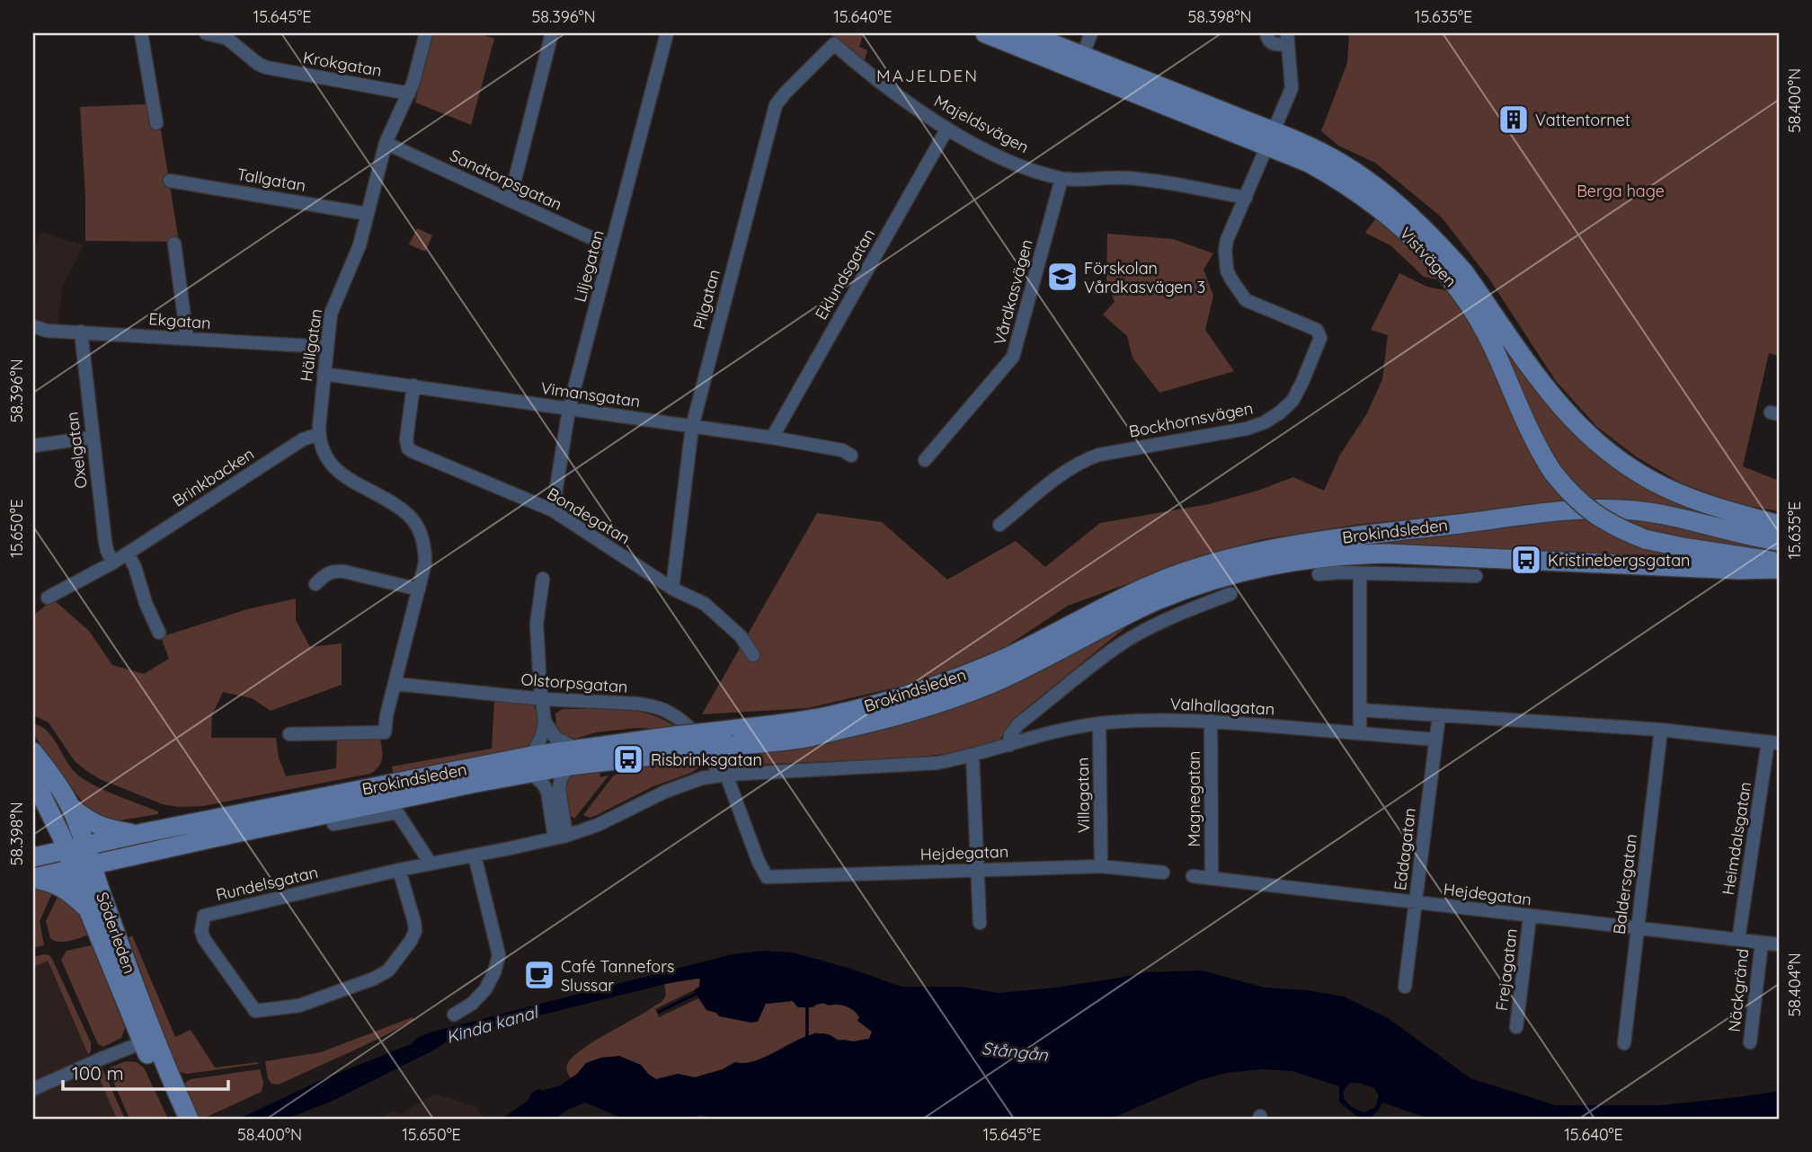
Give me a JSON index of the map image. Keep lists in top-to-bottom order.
{
  "streets": {
    "main road": ["Vistvägen", "Brokindsleden", "Söderleden"],
    "street": [
      "Krokgatan",
      "Majeldsvägen",
      "Tallgatan",
      "Sandtorpsgatan",
      "Liljegatan",
      "Eklundsgatan",
      "Vårdkasvägen",
      "Pilgatan",
      "Ekgatan",
      "Hällgatan",
      "Vimansgatan",
      "Bockhornsvägen",
      "Oxelgatan",
      "Brinkbacken",
      "Bondegatan",
      "Olstorpsgatan",
      "Valhallagatan",
      "Villagatan",
      "Magnegatan",
      "Heimdalsgatan",
      "Eddagatan",
      "Hejdegatan",
      "Rundelsgatan",
      "Baldersgatan",
      "Frejagatan",
      "Näckgränd"
    ]
  },
  "crossings": [
    ["Krokgatan", "Hällgatan"],
    ["Majeldsvägen", "Eklundsgatan"],
    ["Majeldsvägen", "Vårdkasvägen"],
    ["Majeldsvägen", "Pilgatan"],
    ["Majeldsvägen", "Bockhornsvägen"],
    ["Tallgatan", "Hällgatan"],
    ["Sandtorpsgatan", "Liljegatan"],
    ["Sandtorpsgatan", "Hällgatan"],
    ["Vistvägen", "Bockhornsvägen"],
    ["Liljegatan", "Vimansgatan"],
    ["Liljegatan", "Bondegatan"],
    ["Eklundsgatan", "Vimansgatan"],
    ["Pilgatan", "Vimansgatan"],
    ["Pilgatan", "Bondegatan"],
    ["Ekgatan", "Hällgatan"],
    ["Ekgatan", "Oxelgatan"],
    ["Hällgatan", "Vimansgatan"],
    ["Hällgatan", "Brinkbacken"],
    ["Hällgatan", "Olstorpsgatan"],
    ["Vimansgatan", "Bondegatan"],
    ["Oxelgatan", "Brinkbacken"],
    ["Brokindsleden", "Söderleden"],
    ["Olstorpsgatan", "Hejdegatan"],
    ["Valhallagatan", "Villagatan"],
    ["Valhallagatan", "Magnegatan"],
    ["Valhallagatan", "Eddagatan"],
    ["Villagatan", "Hejdegatan"],
    ["Magnegatan", "Hejdegatan"],
    ["Heimdalsgatan", "Hejdegatan"],
    ["Eddagatan", "Hejdegatan"],
    ["Hejdegatan", "Baldersgatan"],
    ["Hejdegatan", "Frejagatan"],
    ["Hejdegatan", "Näckgränd"]
  ],
  "districts": ["MAJELDEN"],
  "water": ["Kinda kanal", "Stångån"],
  "parks": ["Berga hage"],
  "places": {
    "building": ["Vattentornet"],
    "school or university": ["Förskolan Vårdkasvägen 3"],
    "bus stop": ["Kristinebergsgatan", "Risbrinksgatan"],
    "cafe": ["Café Tannefors Slussar"]
  },
  "scale_bar": "100 m",
  "coordinates": [
    "15.645°E",
    "58.396°N",
    "15.640°E",
    "58.398°N",
    "15.635°E",
    "58.400°N",
    "15.650°E",
    "58.404°N"
  ]
}
